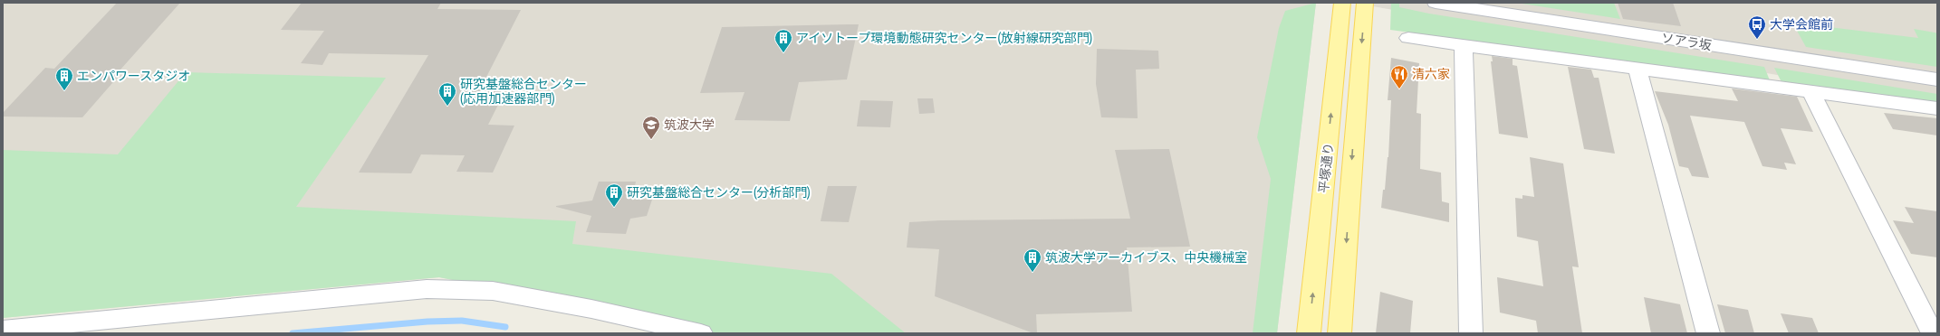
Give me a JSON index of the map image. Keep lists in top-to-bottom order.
{
  "streets": {
    "main road": ["平塚通り"],
    "street": ["ソアラ坂"]
  },
  "places": {
    "bus stop": ["大学会館前"],
    "building": [
      "アイソトープ環境動態研究センター(放射線研究部門)",
      "エンパワースタジオ",
      "研究基盤総合センター (応用加速器部門)",
      "研究基盤総合センター(分析部門)",
      "筑波大学アーカイブス、中央機械室"
    ],
    "restaurant": ["清六家"],
    "school or university": ["筑波大学"]
  }
}
